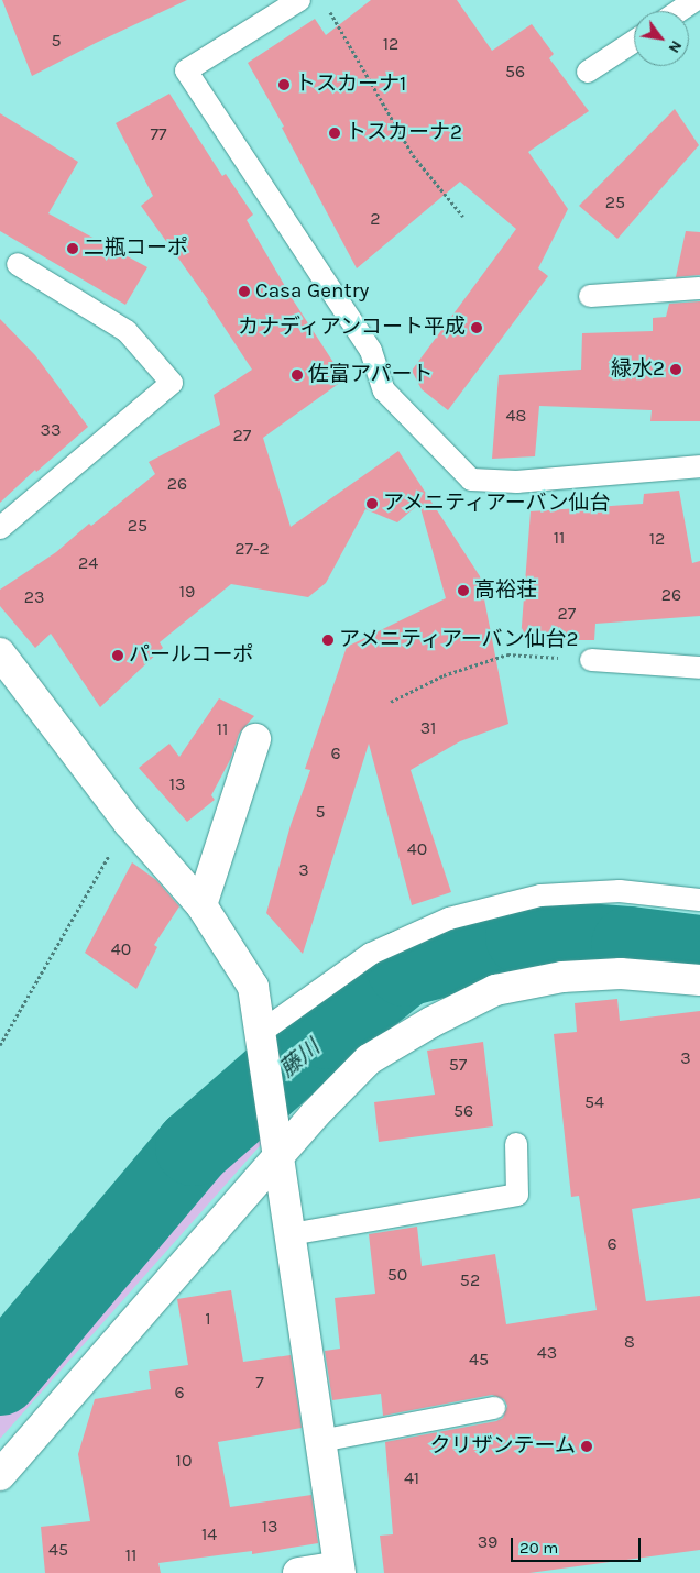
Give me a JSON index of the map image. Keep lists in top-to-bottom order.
{
  "water": ["藤川"],
  "places": [
    "トスカーナ1",
    "トスカーナ2",
    "二瓶コーポ",
    "Casa Gentry",
    "カナディアンコート平成",
    "緑水2",
    "佐富アパート",
    "アメニティアーバン仙台",
    "高裕荘",
    "アメニティアーバン仙台2",
    "パールコーポ",
    "クリザンテーム"
  ],
  "house_numbers": [
    "5",
    "12",
    "56",
    "77",
    "25",
    "2",
    "48",
    "33",
    "27",
    "26",
    "25",
    "11",
    "12",
    "27-2",
    "24",
    "19",
    "26",
    "23",
    "27",
    "31",
    "11",
    "6",
    "13",
    "5",
    "40",
    "3",
    "40",
    "3",
    "57",
    "54",
    "56",
    "6",
    "50",
    "52",
    "1",
    "8",
    "43",
    "45",
    "7",
    "6",
    "10",
    "41",
    "13",
    "14",
    "39",
    "45",
    "11"
  ],
  "scale_bar": "20 m",
  "north": "bottom right"
}
